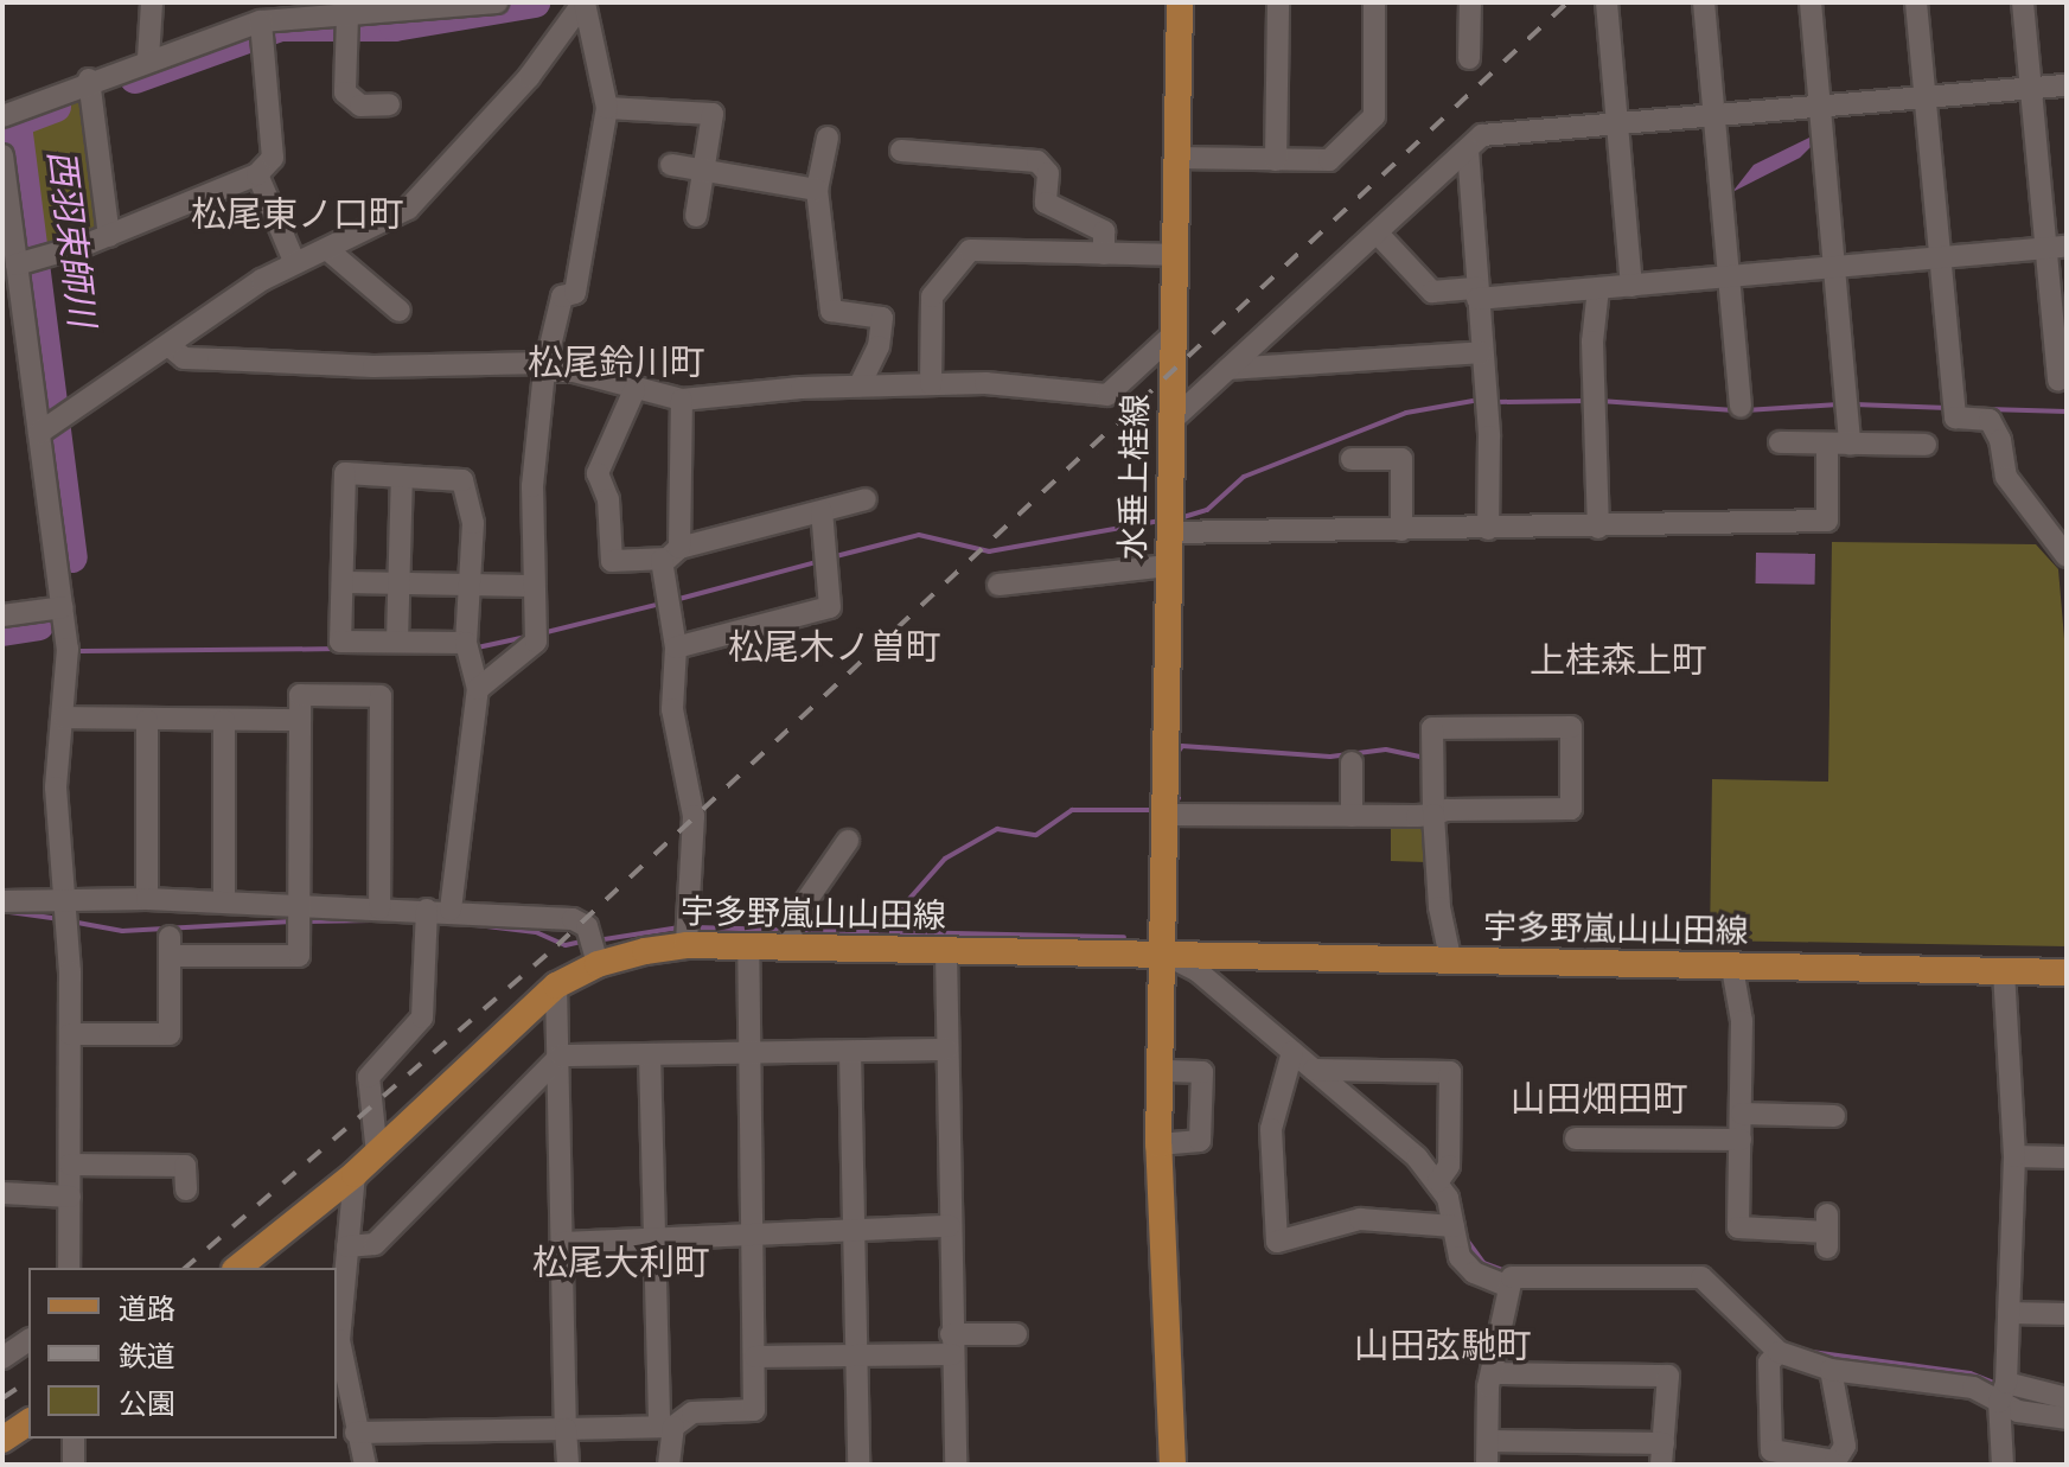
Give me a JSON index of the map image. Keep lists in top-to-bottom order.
{
  "streets": {
    "main road": ["水垂上桂線", "宇多野嵐山山田線"]
  },
  "crossings": [
    ["水垂上桂線", "宇多野嵐山山田線"]
  ],
  "districts": [
    "松尾東ノ口町",
    "松尾鈴川町",
    "松尾木ノ曽町",
    "上桂森上町",
    "山田畑田町",
    "松尾大利町",
    "山田弦馳町"
  ],
  "water": ["西羽束師川"],
  "legend": ["道路", "鉄道", "公園"]
}
